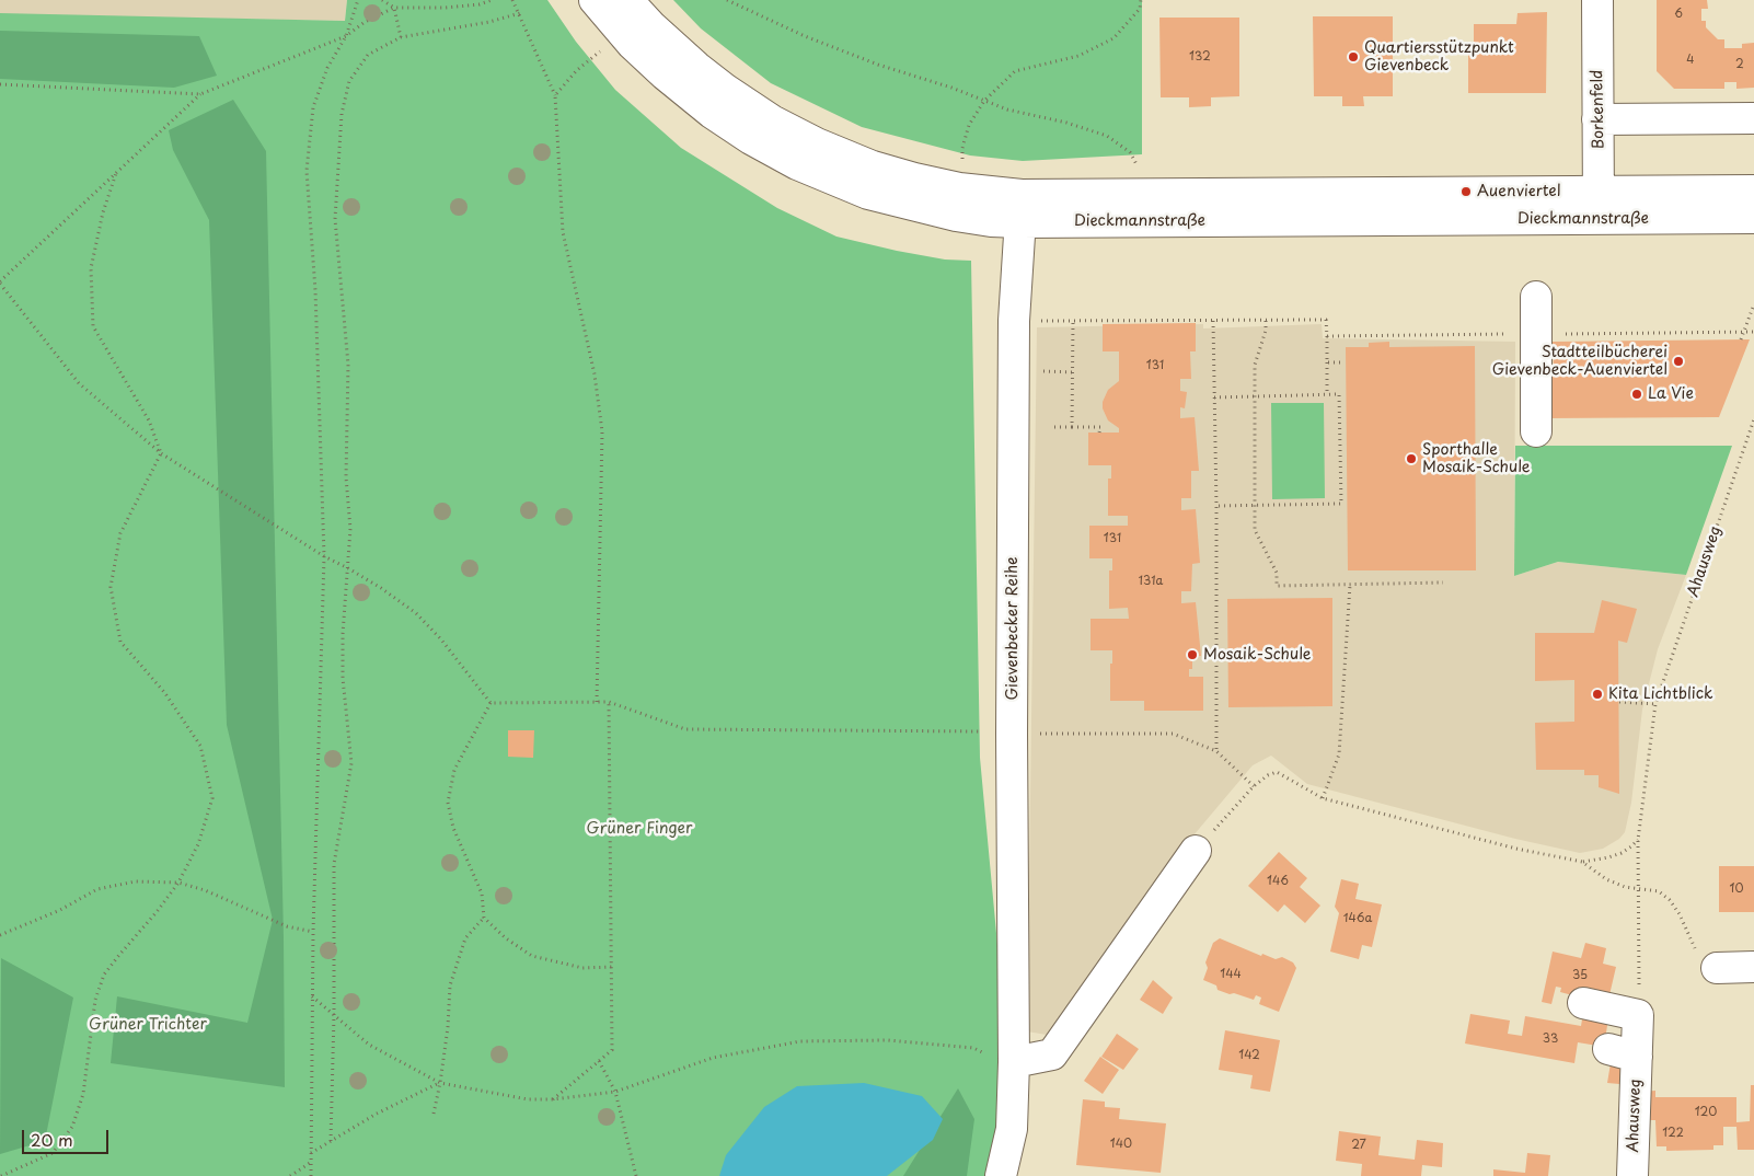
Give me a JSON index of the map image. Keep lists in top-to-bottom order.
{
  "streets": {
    "street": [
      "Borkenfeld",
      "Dieckmannstraße",
      "Ahausweg",
      "Gievenbecker Reihe"
    ]
  },
  "crossings": [
    ["Borkenfeld", "Dieckmannstraße"],
    ["Dieckmannstraße", "Gievenbecker Reihe"]
  ],
  "parks": ["Grüner Finger", "Grüner Trichter"],
  "places": [
    "Quartiersstützpunkt Gievenbeck",
    "Auenviertel",
    "Stadtteilbücherei Gievenbeck-Auenviertel",
    "La Vie",
    "Sporthalle Mosaik-Schule",
    "Mosaik-Schule",
    "Kita Lichtblick"
  ],
  "house_numbers": [
    "6",
    "132",
    "4",
    "2",
    "131",
    "131",
    "131a",
    "146",
    "10",
    "146a",
    "144",
    "35",
    "33",
    "142",
    "120",
    "122",
    "140",
    "27"
  ],
  "scale_bar": "20 m"
}
